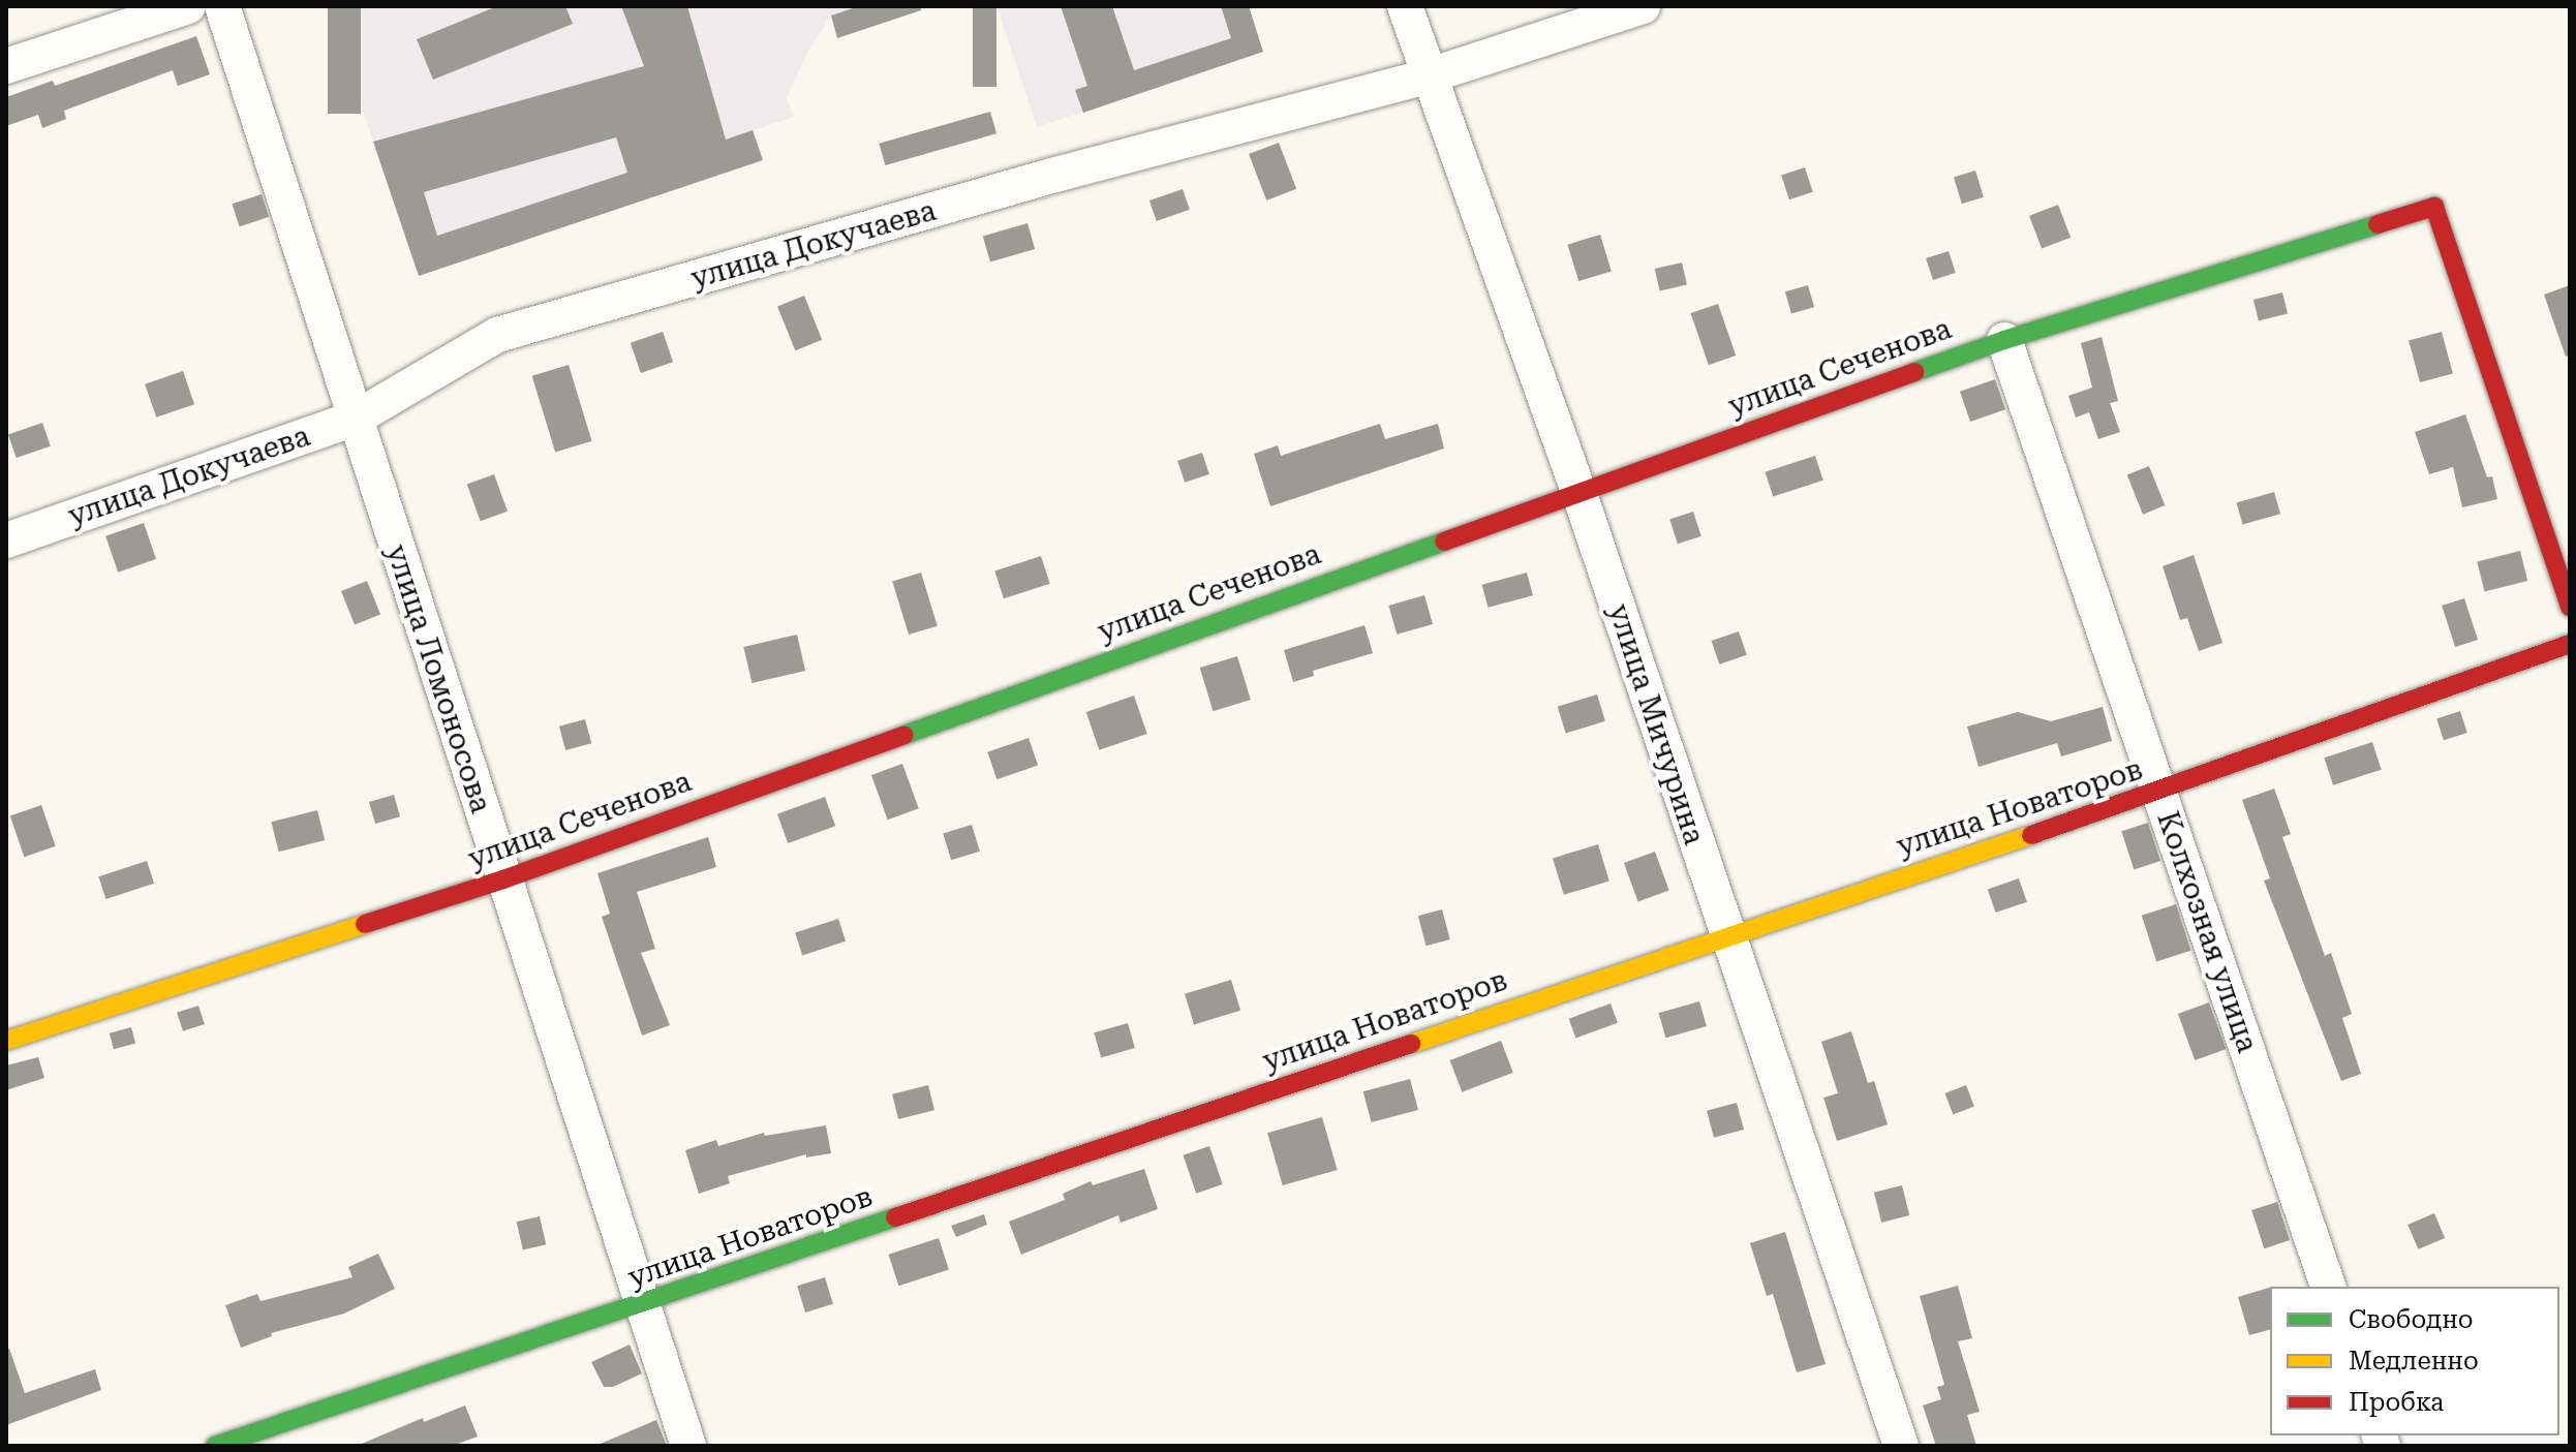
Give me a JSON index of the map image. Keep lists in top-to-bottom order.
{
  "streets": {
    "street": [
      "улица Докучаева",
      "улица Сеченова",
      "улица Ломоносова",
      "улица Мичурина",
      "улица Новаторов",
      "Колхозная улица"
    ]
  },
  "crossings": [
    ["улица Докучаева", "улица Ломоносова"],
    ["улица Докучаева", "улица Мичурина"],
    ["улица Сеченова", "улица Ломоносова"],
    ["улица Сеченова", "улица Мичурина"],
    ["улица Сеченова", "Колхозная улица"],
    ["улица Ломоносова", "улица Новаторов"],
    ["улица Мичурина", "улица Новаторов"],
    ["улица Новаторов", "Колхозная улица"]
  ],
  "legend": ["Свободно", "Медленно", "Пробка"]
}
